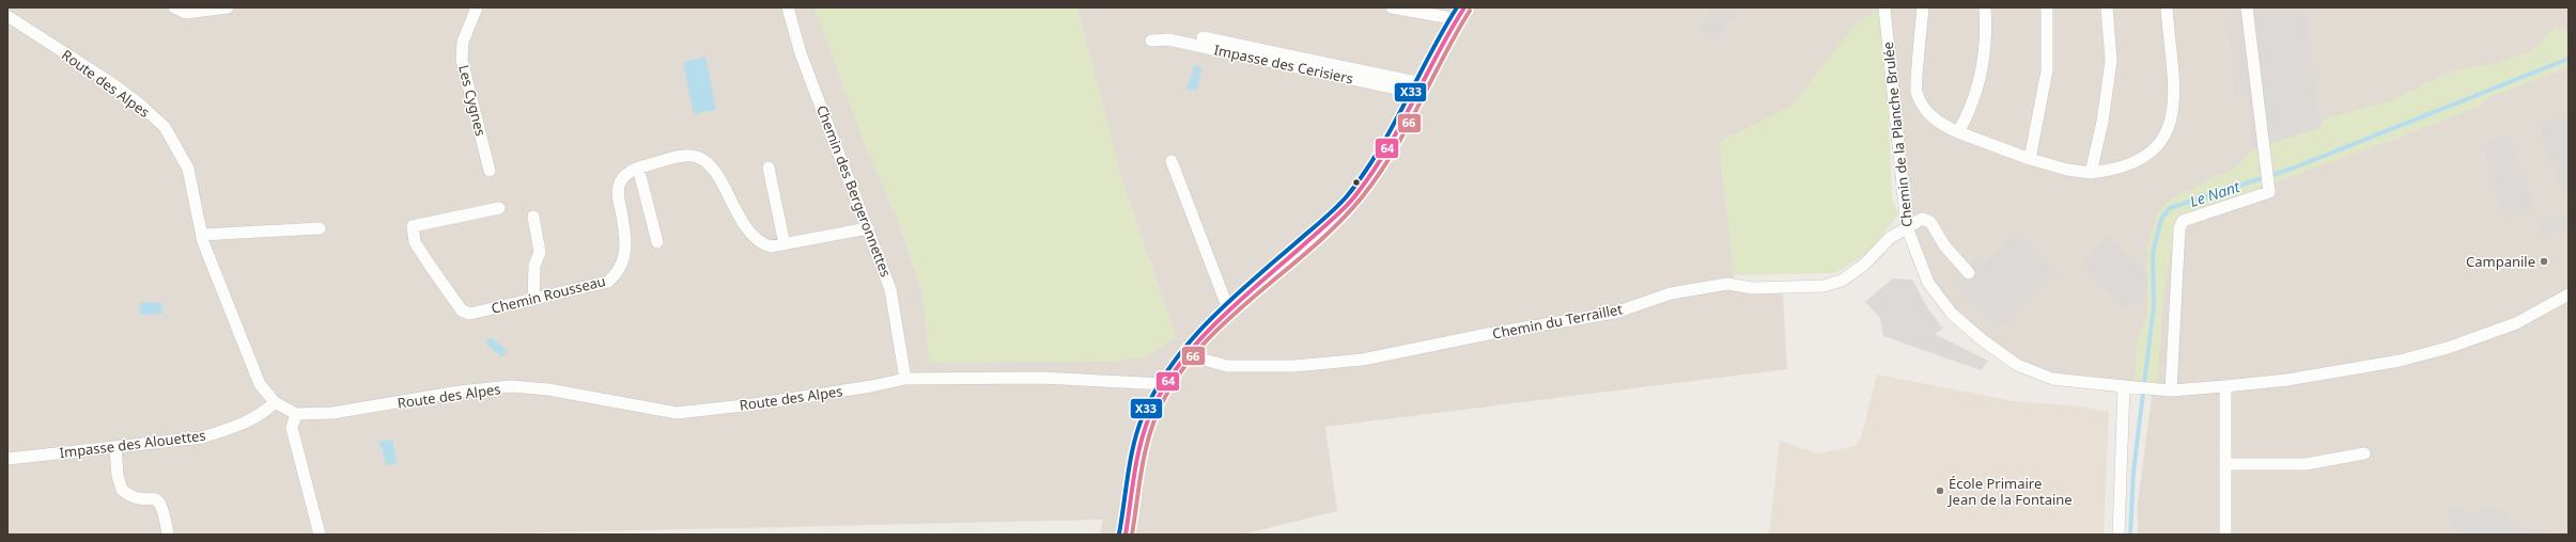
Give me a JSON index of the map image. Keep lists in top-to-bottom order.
{
  "streets": {
    "street": [
      "Impasse des Cerisiers",
      "Route des Alpes",
      "Les Cygnes",
      "Chemin de la Planche Brulée",
      "Chemin des Bergeronnettes",
      "Chemin Rousseau",
      "Chemin du Terraillet",
      "Impasse des Alouettes"
    ]
  },
  "crossings": [
    ["Route des Alpes", "Chemin des Bergeronnettes"],
    ["Route des Alpes", "Impasse des Alouettes"],
    ["Chemin de la Planche Brulée", "Chemin du Terraillet"],
    ["Chemin des Bergeronnettes", "Chemin Rousseau"]
  ],
  "water": ["Le Nant"],
  "places": ["Campanile", "École Primaire Jean de la Fontaine"],
  "lines": ["transit line 64", "transit line X33", "transit line 66"]
}
